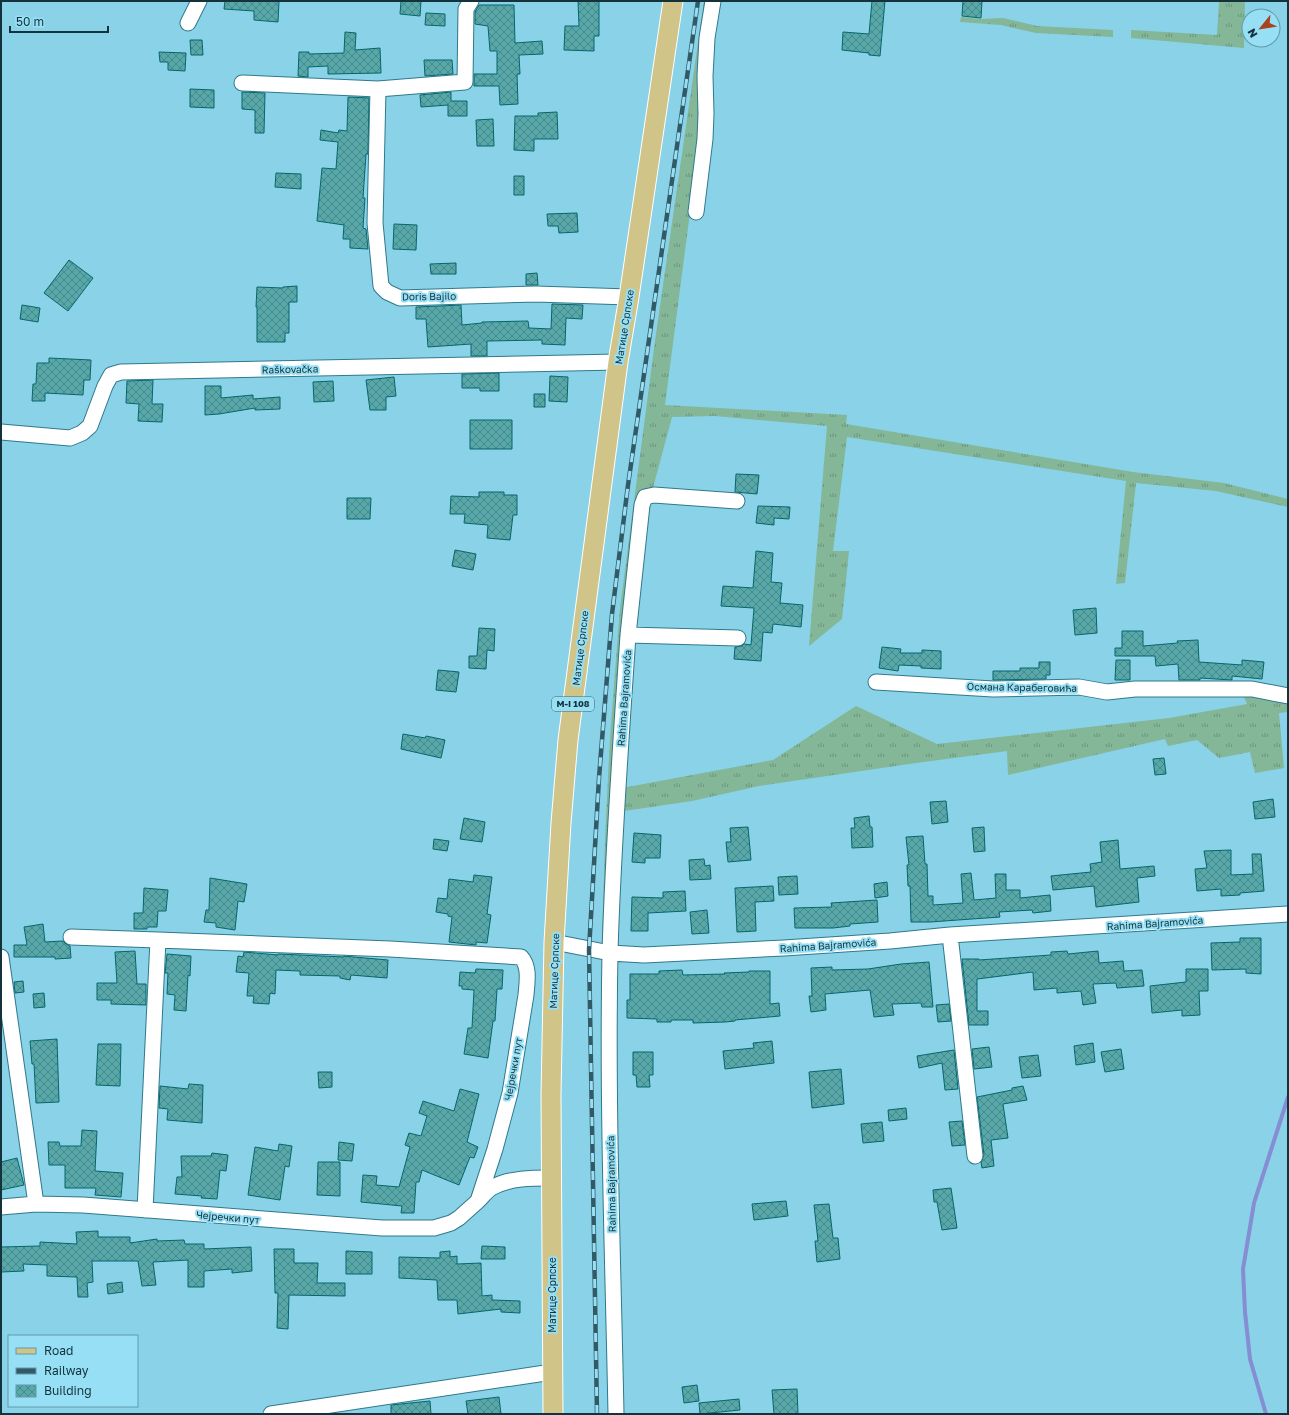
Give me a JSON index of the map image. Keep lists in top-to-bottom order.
{
  "streets": {
    "main road": ["Матице Српске", "M-I 108"],
    "street": [
      "Doris Bajilo",
      "Raškovačka",
      "Османа Карабеговића",
      "Rahima Bajramovića",
      "Чејречки пут"
    ]
  },
  "crossings": [
    ["Doris Bajilo", "Матице Српске"],
    ["Матице Српске", "Raškovačka"],
    ["Матице Српске", "Rahima Bajramovića"]
  ],
  "legend": ["Road", "Railway", "Building"],
  "scale_bar": "50 m",
  "north": "bottom left"
}
